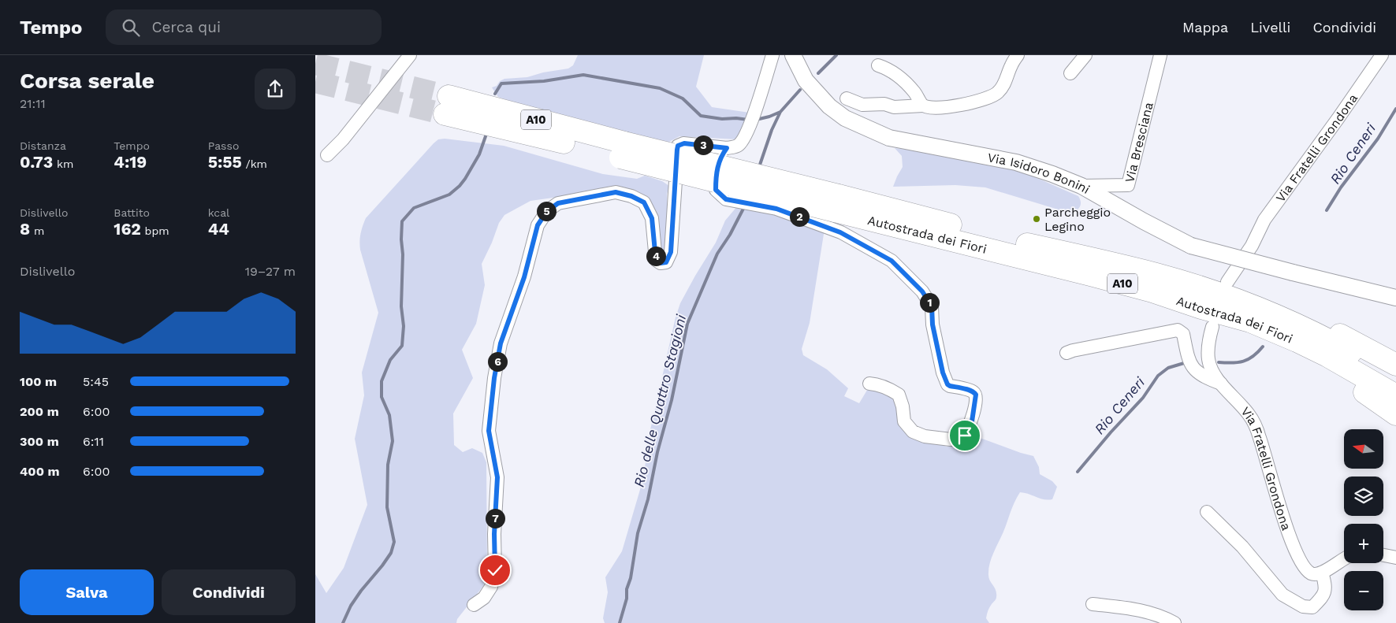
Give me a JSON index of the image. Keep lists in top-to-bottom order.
{
  "streets": {
    "highway": ["A10", "Autostrada dei Fiori"],
    "street": ["Via Bresciana", "Via Fratelli Grondona", "Via Isidoro Bonini"]
  },
  "crossings": [
    ["A10", "Autostrada dei Fiori"],
    ["Via Bresciana", "Via Isidoro Bonini"]
  ],
  "water": ["Rio Ceneri", "Rio delle Quattro Stagioni"],
  "places": ["Parcheggio Legino"],
  "north": "left",
  "page": {
    "header": "Tempo",
    "search": "Cerca qui",
    "nav": ["Mappa", "Livelli", "Condividi"],
    "heading": ["Corsa serale", "21:11"],
    "stats": [
      ["Distanza", "0.73 km"],
      ["Tempo", "4:19"],
      ["Passo", "5:55 /km"],
      ["Dislivello", "8 m"],
      ["Battito", "162 bpm"],
      ["kcal", "44"]
    ],
    "pins": [
      "3",
      "5",
      "2",
      "4",
      "1",
      "6",
      "7"
    ],
    "chart": ["Dislivello", "19–27 m"],
    "list": [
      {
        "name": "100 m",
        "note": "5:45"
      },
      {
        "name": "200 m",
        "note": "6:00"
      },
      {
        "name": "300 m",
        "note": "6:11"
      },
      {
        "name": "400 m",
        "note": "6:00"
      }
    ],
    "map_buttons": ["+", "−"],
    "buttons": ["Salva", "Condividi"]
  }
}
